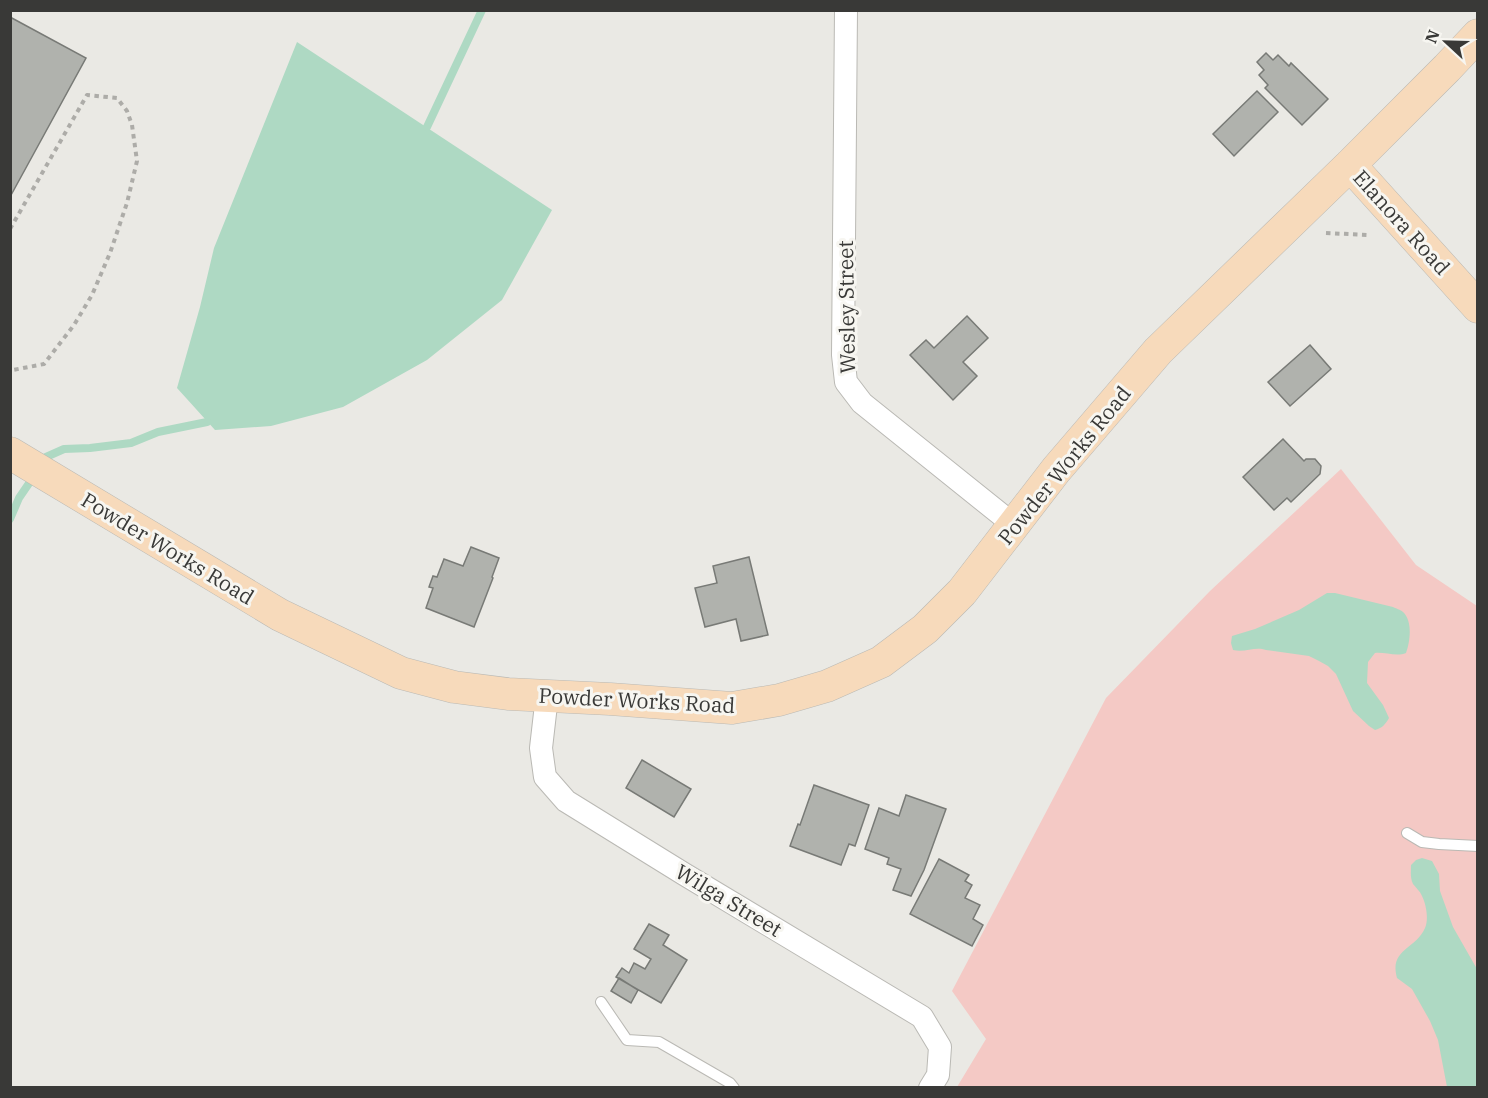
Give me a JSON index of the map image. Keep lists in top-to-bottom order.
{
  "streets": {
    "main road": ["Elanora Road", "Powder Works Road"],
    "street": ["Wesley Street", "Wilga Street"]
  },
  "crossings": [
    ["Elanora Road", "Powder Works Road"],
    ["Wesley Street", "Powder Works Road"],
    ["Powder Works Road", "Wilga Street"]
  ],
  "north": "left"
}
